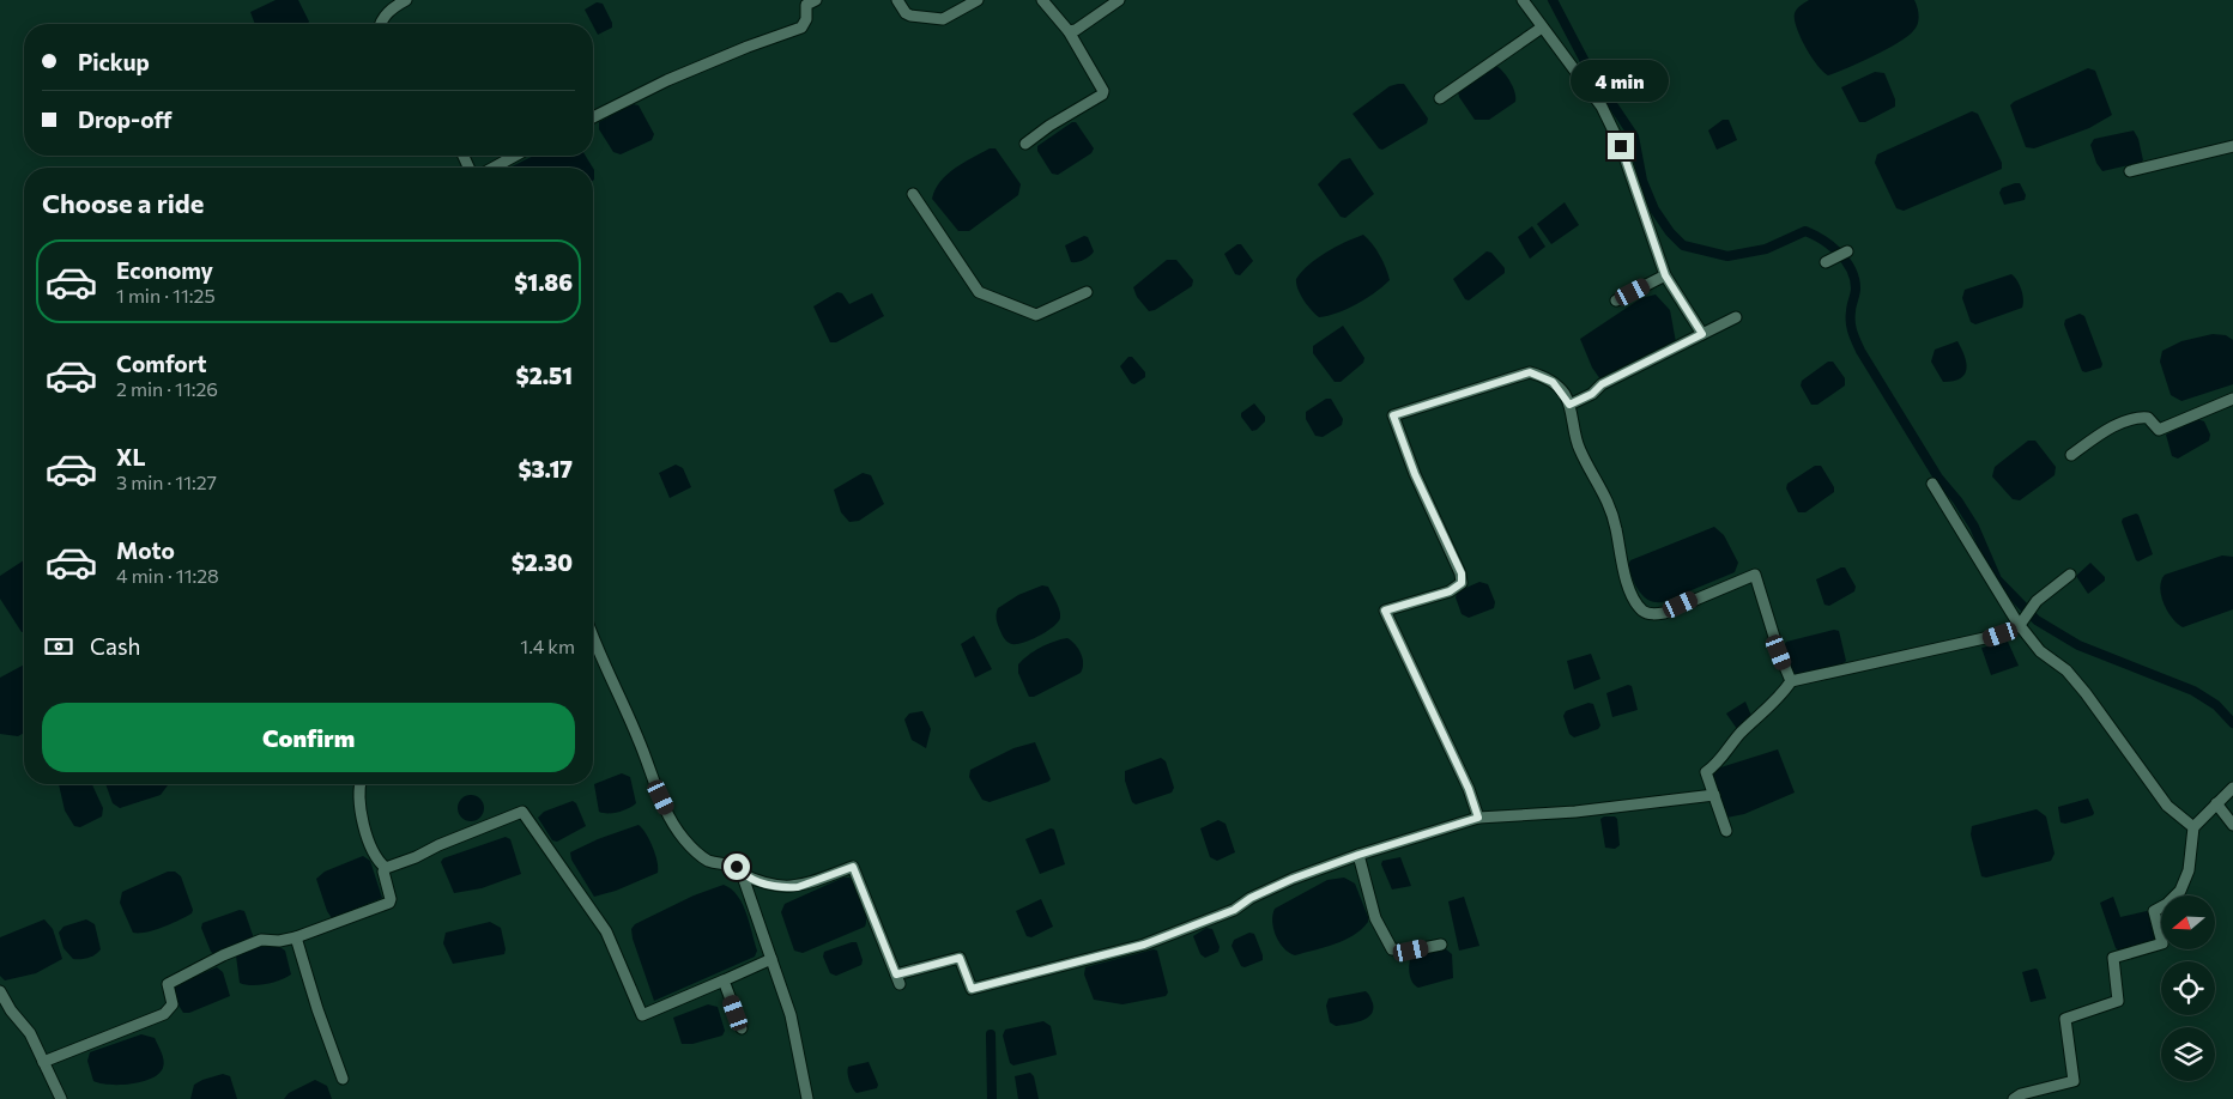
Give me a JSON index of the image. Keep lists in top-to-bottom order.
{
  "north": "left",
  "page": {
    "banner": ["Pickup", "Drop-off"],
    "bubble": "4 min",
    "heading": "Choose a ride",
    "list": [
      {
        "name": "Economy",
        "note": "1 min · 11:25",
        "value": "$1.86"
      },
      {
        "name": "Comfort",
        "note": "2 min · 11:26",
        "value": "$2.51"
      },
      {
        "name": "XL",
        "note": "3 min · 11:27",
        "value": "$3.17"
      },
      {
        "name": "Moto",
        "note": "4 min · 11:28",
        "value": "$2.30"
      }
    ],
    "pay": ["Cash", "1.4 km"],
    "buttons": "Confirm"
  }
}
